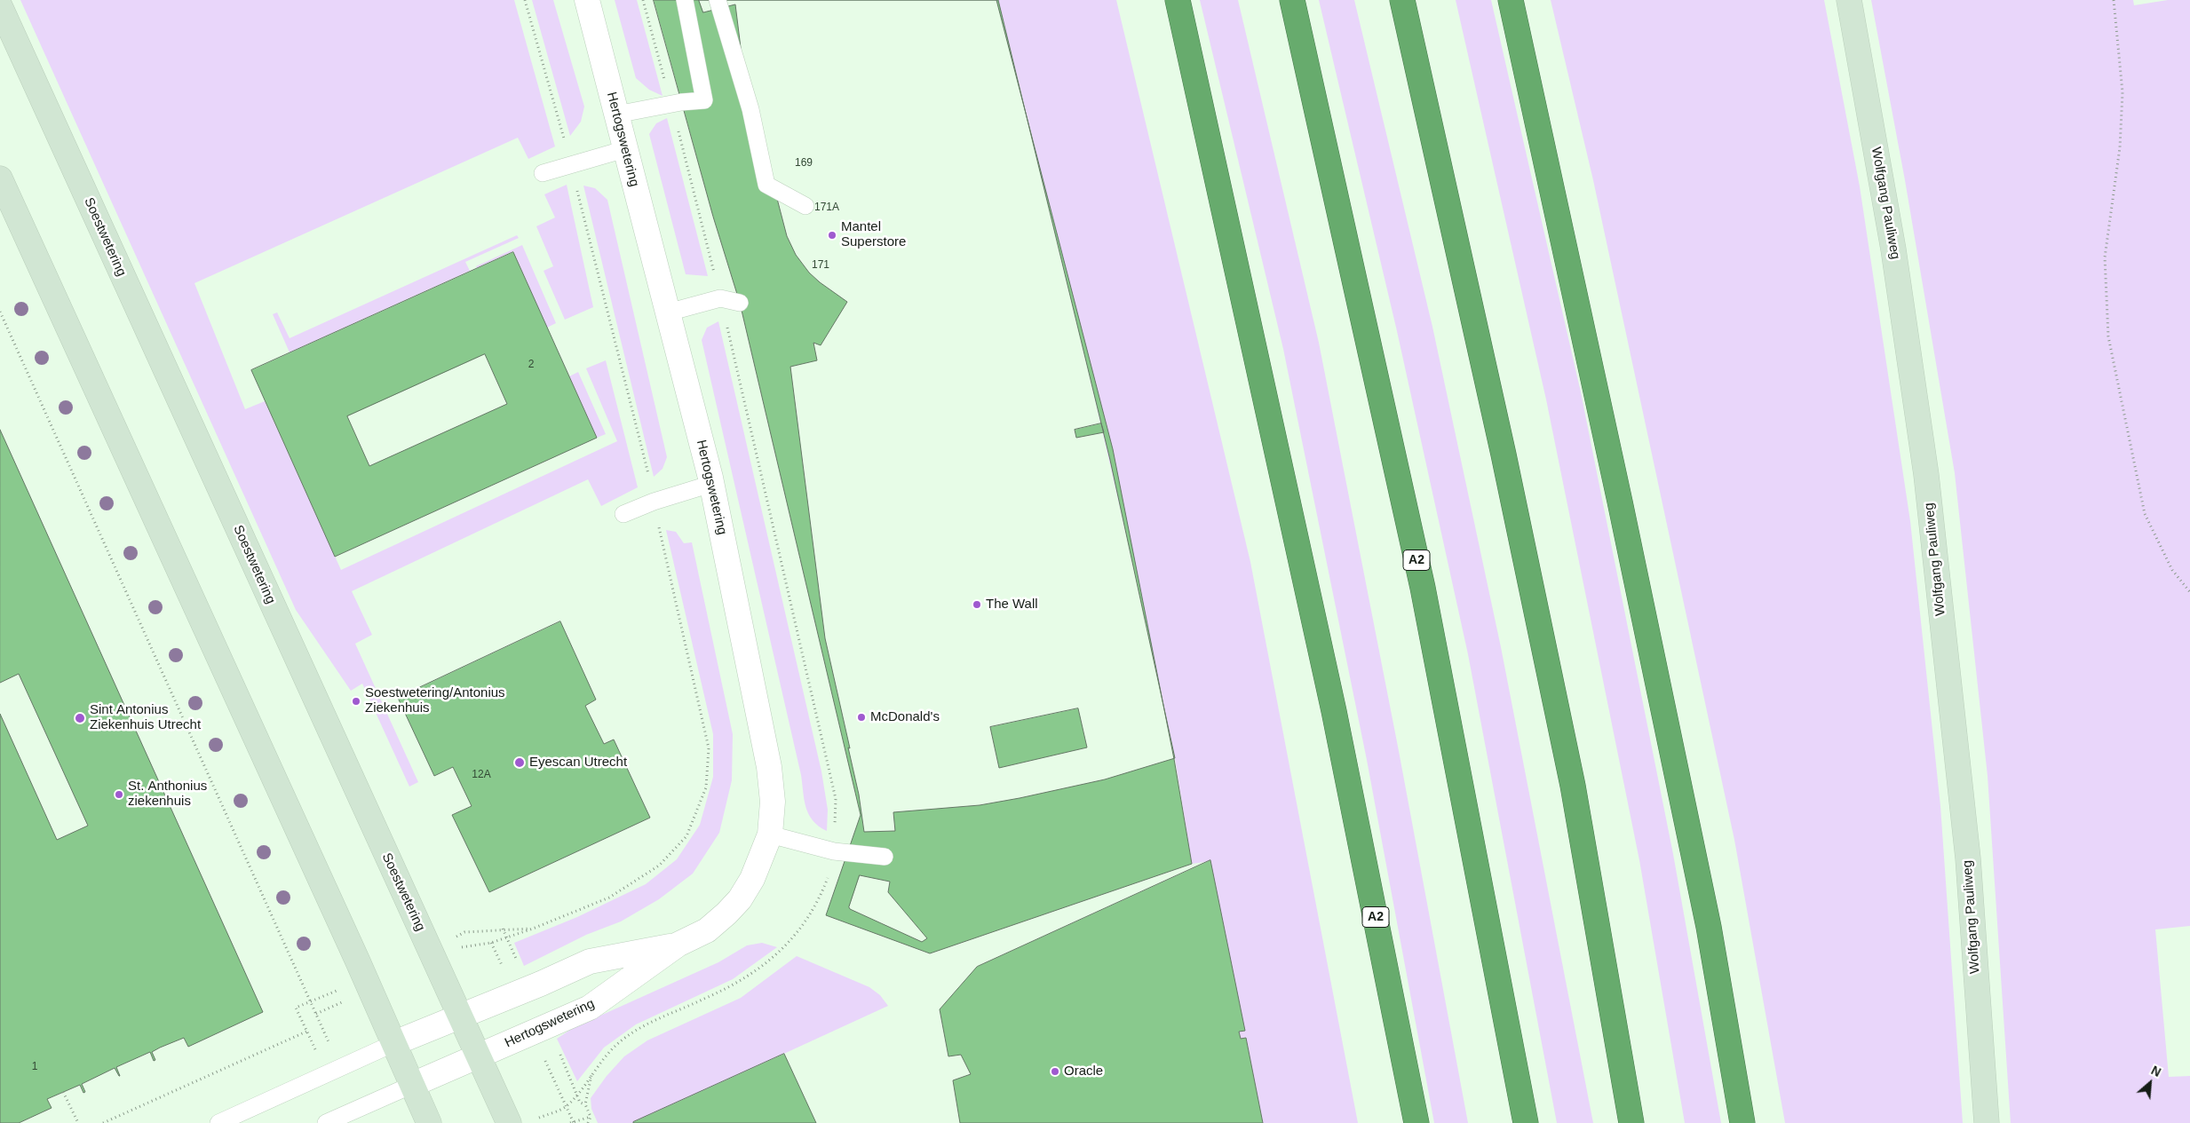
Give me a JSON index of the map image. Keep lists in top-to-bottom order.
{
  "streets": {
    "highway": ["A2"],
    "main road": ["Wolfgang Pauliweg", "Soestwetering"],
    "street": ["Hertogswetering"]
  },
  "crossings": [
    ["Hertogswetering", "Soestwetering"]
  ],
  "places": [
    "Mantel Superstore",
    "The Wall",
    "Soestwetering/Antonius Ziekenhuis",
    "McDonald's",
    "Sint Antonius Ziekenhuis Utrecht",
    "Eyescan Utrecht",
    "St. Anthonius ziekenhuis",
    "Oracle"
  ],
  "house_numbers": [
    "169",
    "171A",
    "171",
    "2",
    "12A",
    "1"
  ],
  "north": "top right"
}
